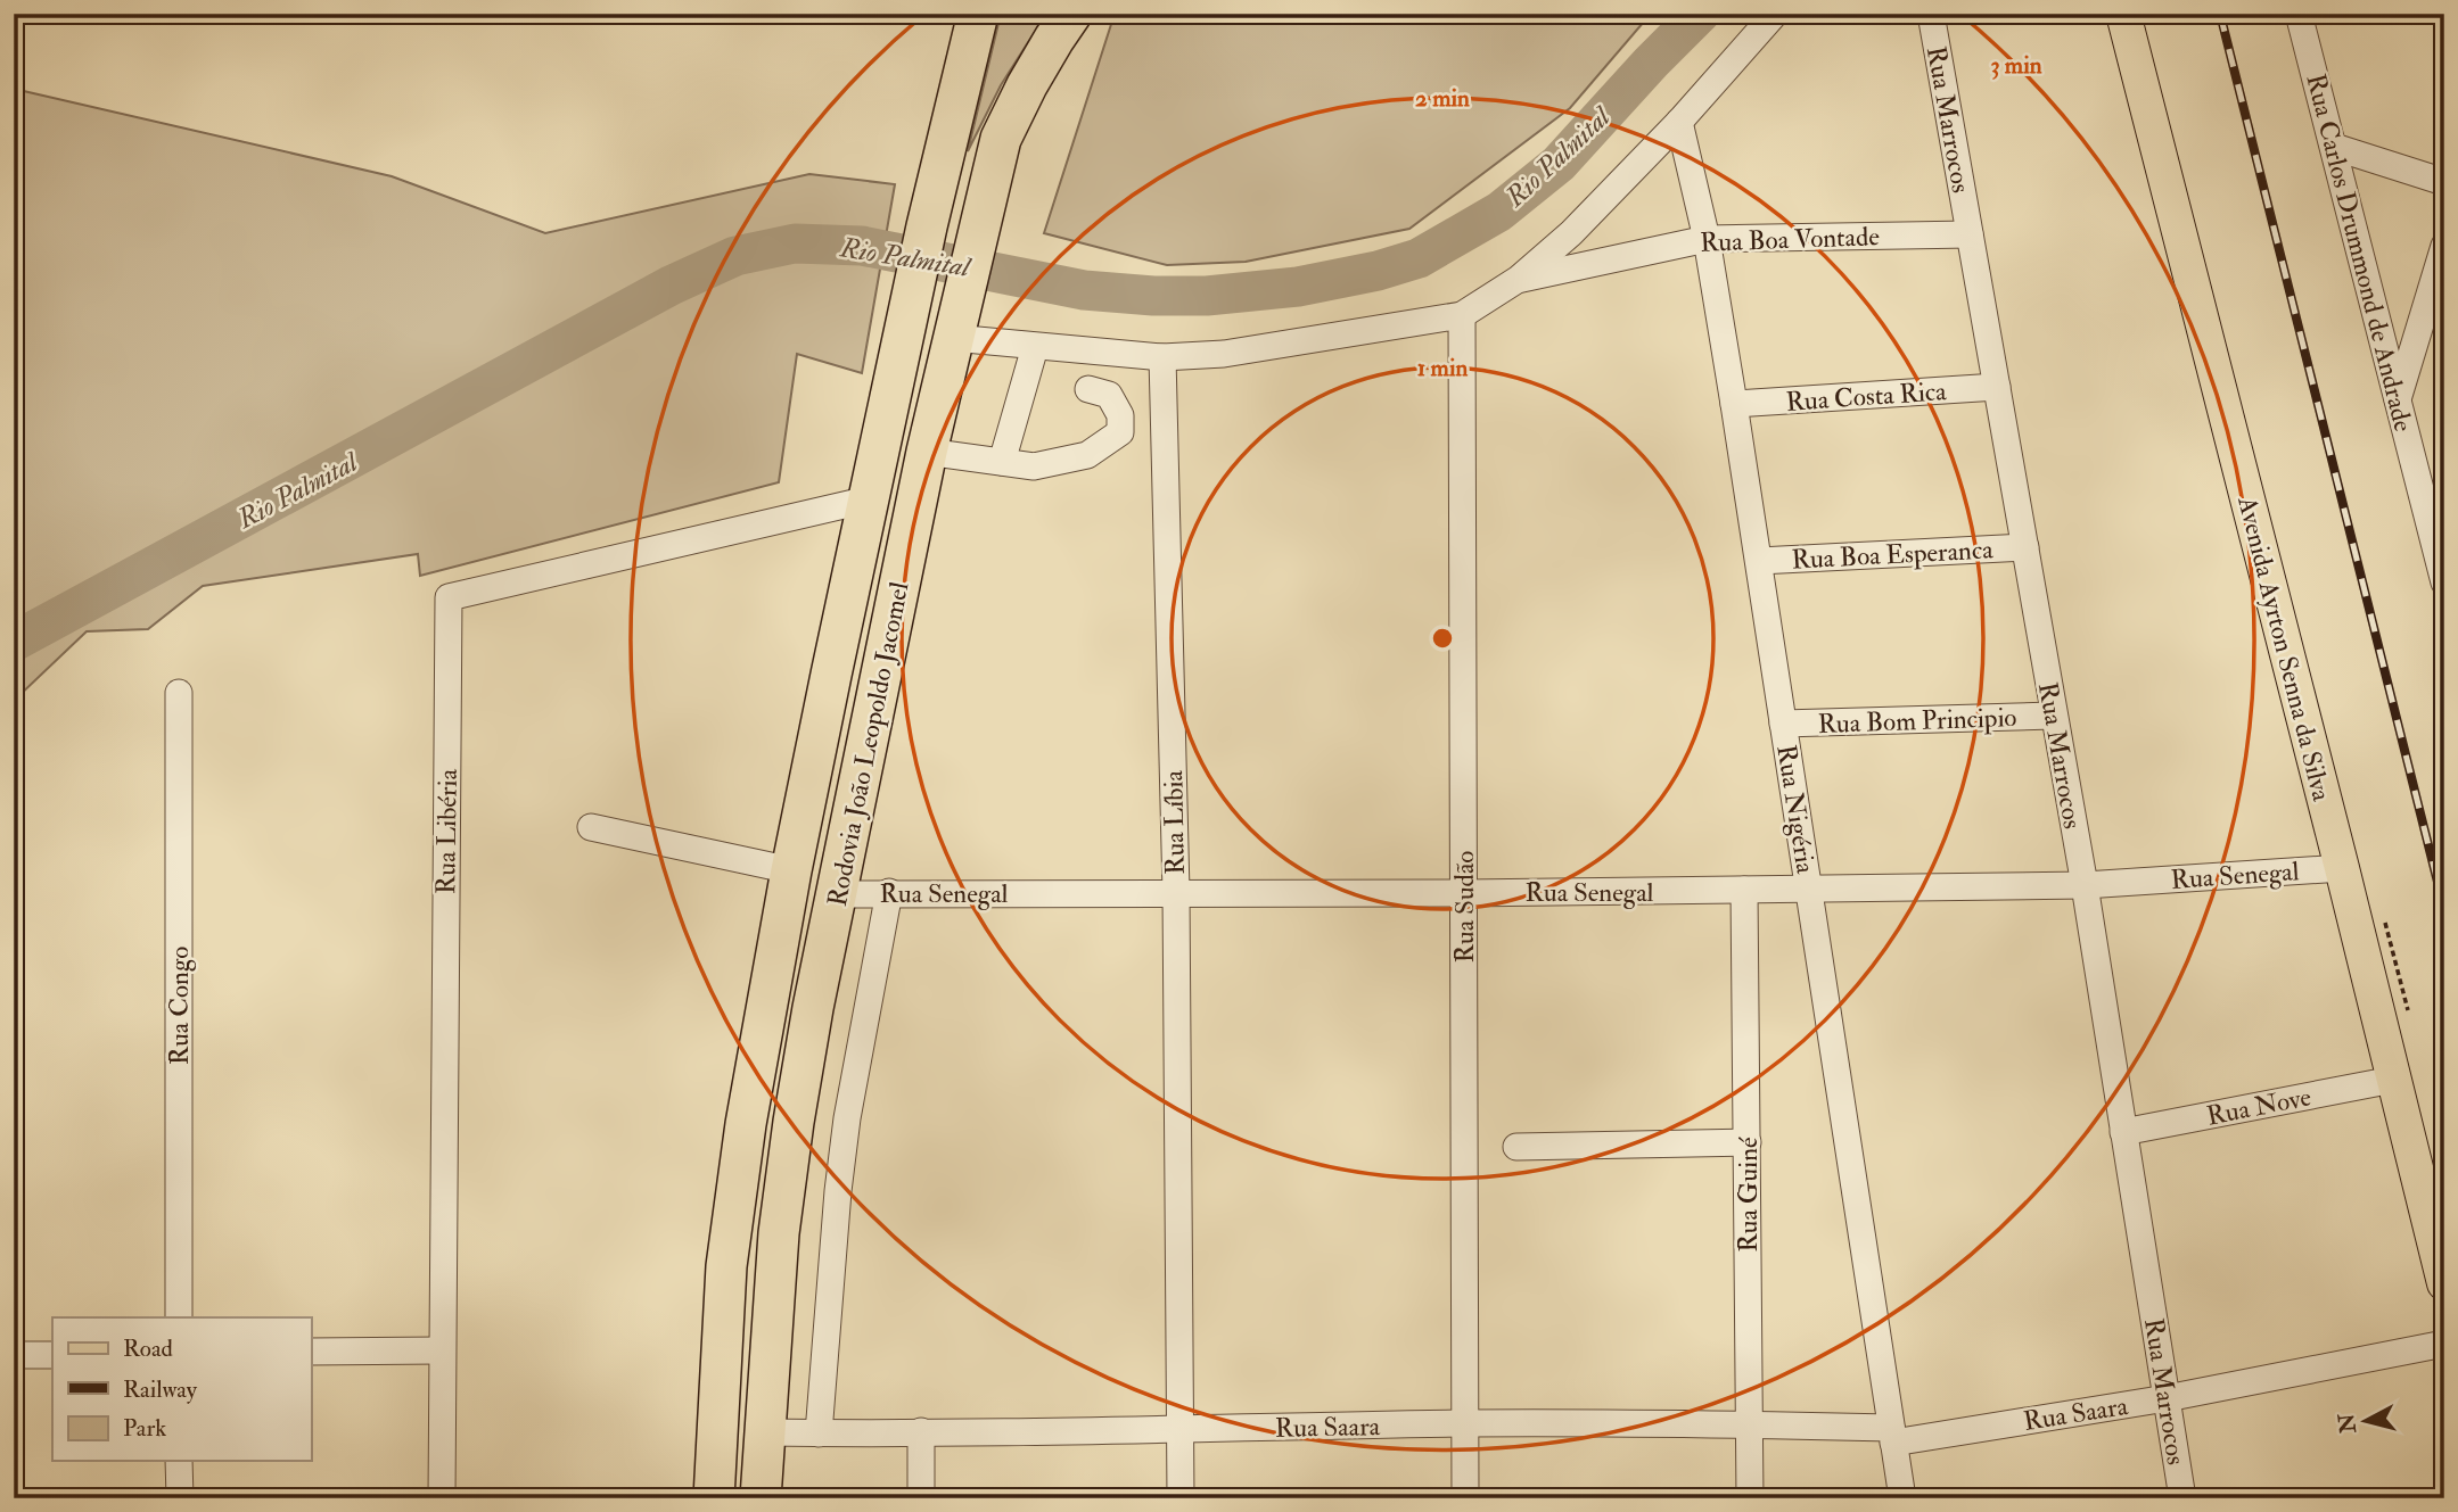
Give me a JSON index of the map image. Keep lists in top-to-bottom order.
{
  "streets": {
    "highway": ["Rodovia João Leopoldo Jacomel"],
    "main road": ["Avenida Ayrton Senna da Silva"],
    "street": [
      "Rua Marrocos",
      "Rua Boa Vontade",
      "Rua Carlos Drummond de Andrade",
      "Rua Costa Rica",
      "Rua Boa Esperanca",
      "Rua Bom Principio",
      "Rua Nigéria",
      "Rua Líbia",
      "Rua Libéria",
      "Rua Senegal",
      "Rua Sudão",
      "Rua Congo",
      "Rua Nove",
      "Rua Guiné",
      "Rua Saara"
    ]
  },
  "crossings": [
    ["Rua Marrocos", "Rua Boa Vontade"],
    ["Rua Marrocos", "Rua Costa Rica"],
    ["Rua Marrocos", "Rua Boa Esperanca"],
    ["Rua Marrocos", "Rua Bom Principio"],
    ["Rua Marrocos", "Rua Senegal"],
    ["Rua Marrocos", "Rua Nove"],
    ["Rua Marrocos", "Rua Saara"],
    ["Rua Boa Vontade", "Rua Nigéria"],
    ["Rua Costa Rica", "Rua Nigéria"],
    ["Rua Boa Esperanca", "Rua Nigéria"],
    ["Avenida Ayrton Senna da Silva", "Rua Senegal"],
    ["Avenida Ayrton Senna da Silva", "Rua Nove"],
    ["Rua Bom Principio", "Rua Nigéria"],
    ["Rodovia João Leopoldo Jacomel", "Rua Libéria"],
    ["Rodovia João Leopoldo Jacomel", "Rua Senegal"],
    ["Rodovia João Leopoldo Jacomel", "Rua Saara"],
    ["Rua Nigéria", "Rua Senegal"],
    ["Rua Nigéria", "Rua Saara"],
    ["Rua Líbia", "Rua Senegal"],
    ["Rua Líbia", "Rua Saara"],
    ["Rua Senegal", "Rua Sudão"],
    ["Rua Senegal", "Rua Guiné"],
    ["Rua Sudão", "Rua Saara"],
    ["Rua Guiné", "Rua Saara"]
  ],
  "water": ["Rio Palmital"],
  "legend": ["Road", "Railway", "Park"],
  "north": "left",
  "rings": ["3 min", "2 min", "1 min"]
}
